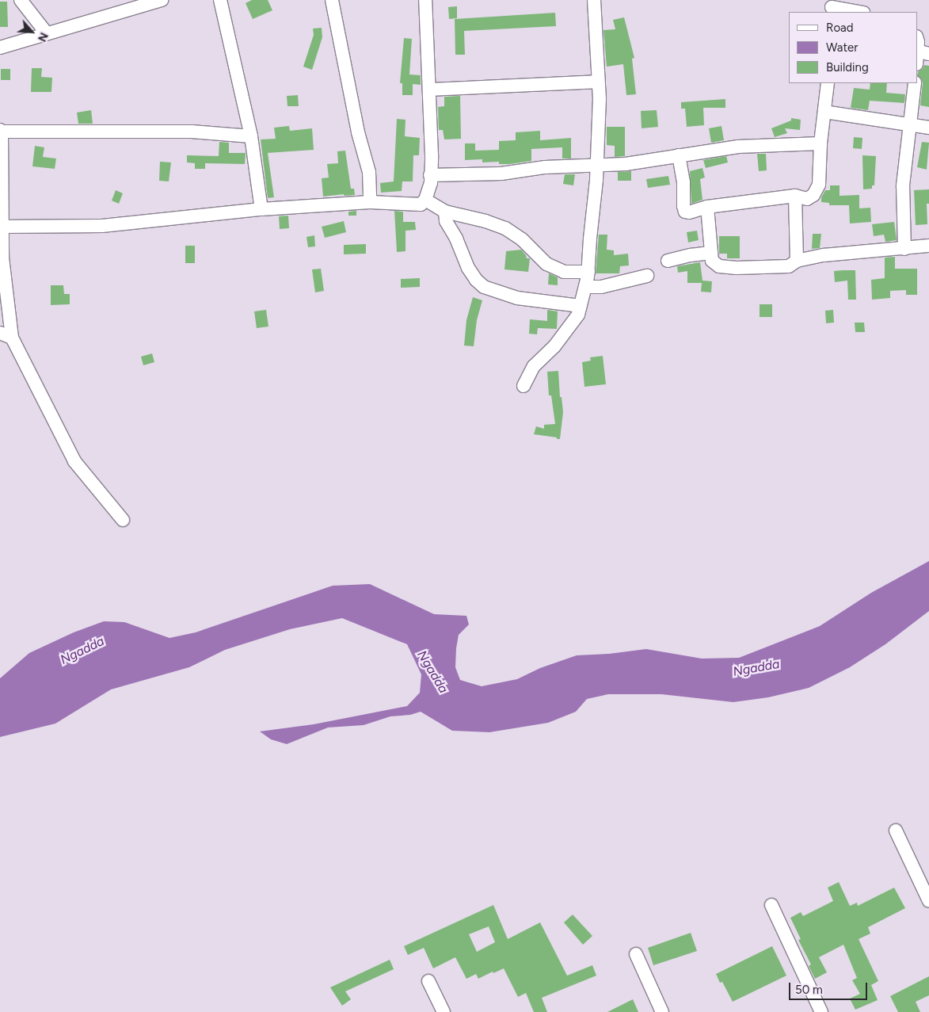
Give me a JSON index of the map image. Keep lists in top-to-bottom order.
{
  "water": ["Ngadda"],
  "legend": ["Road", "Water", "Building"],
  "scale_bar": "50 m",
  "north": "bottom right"
}
